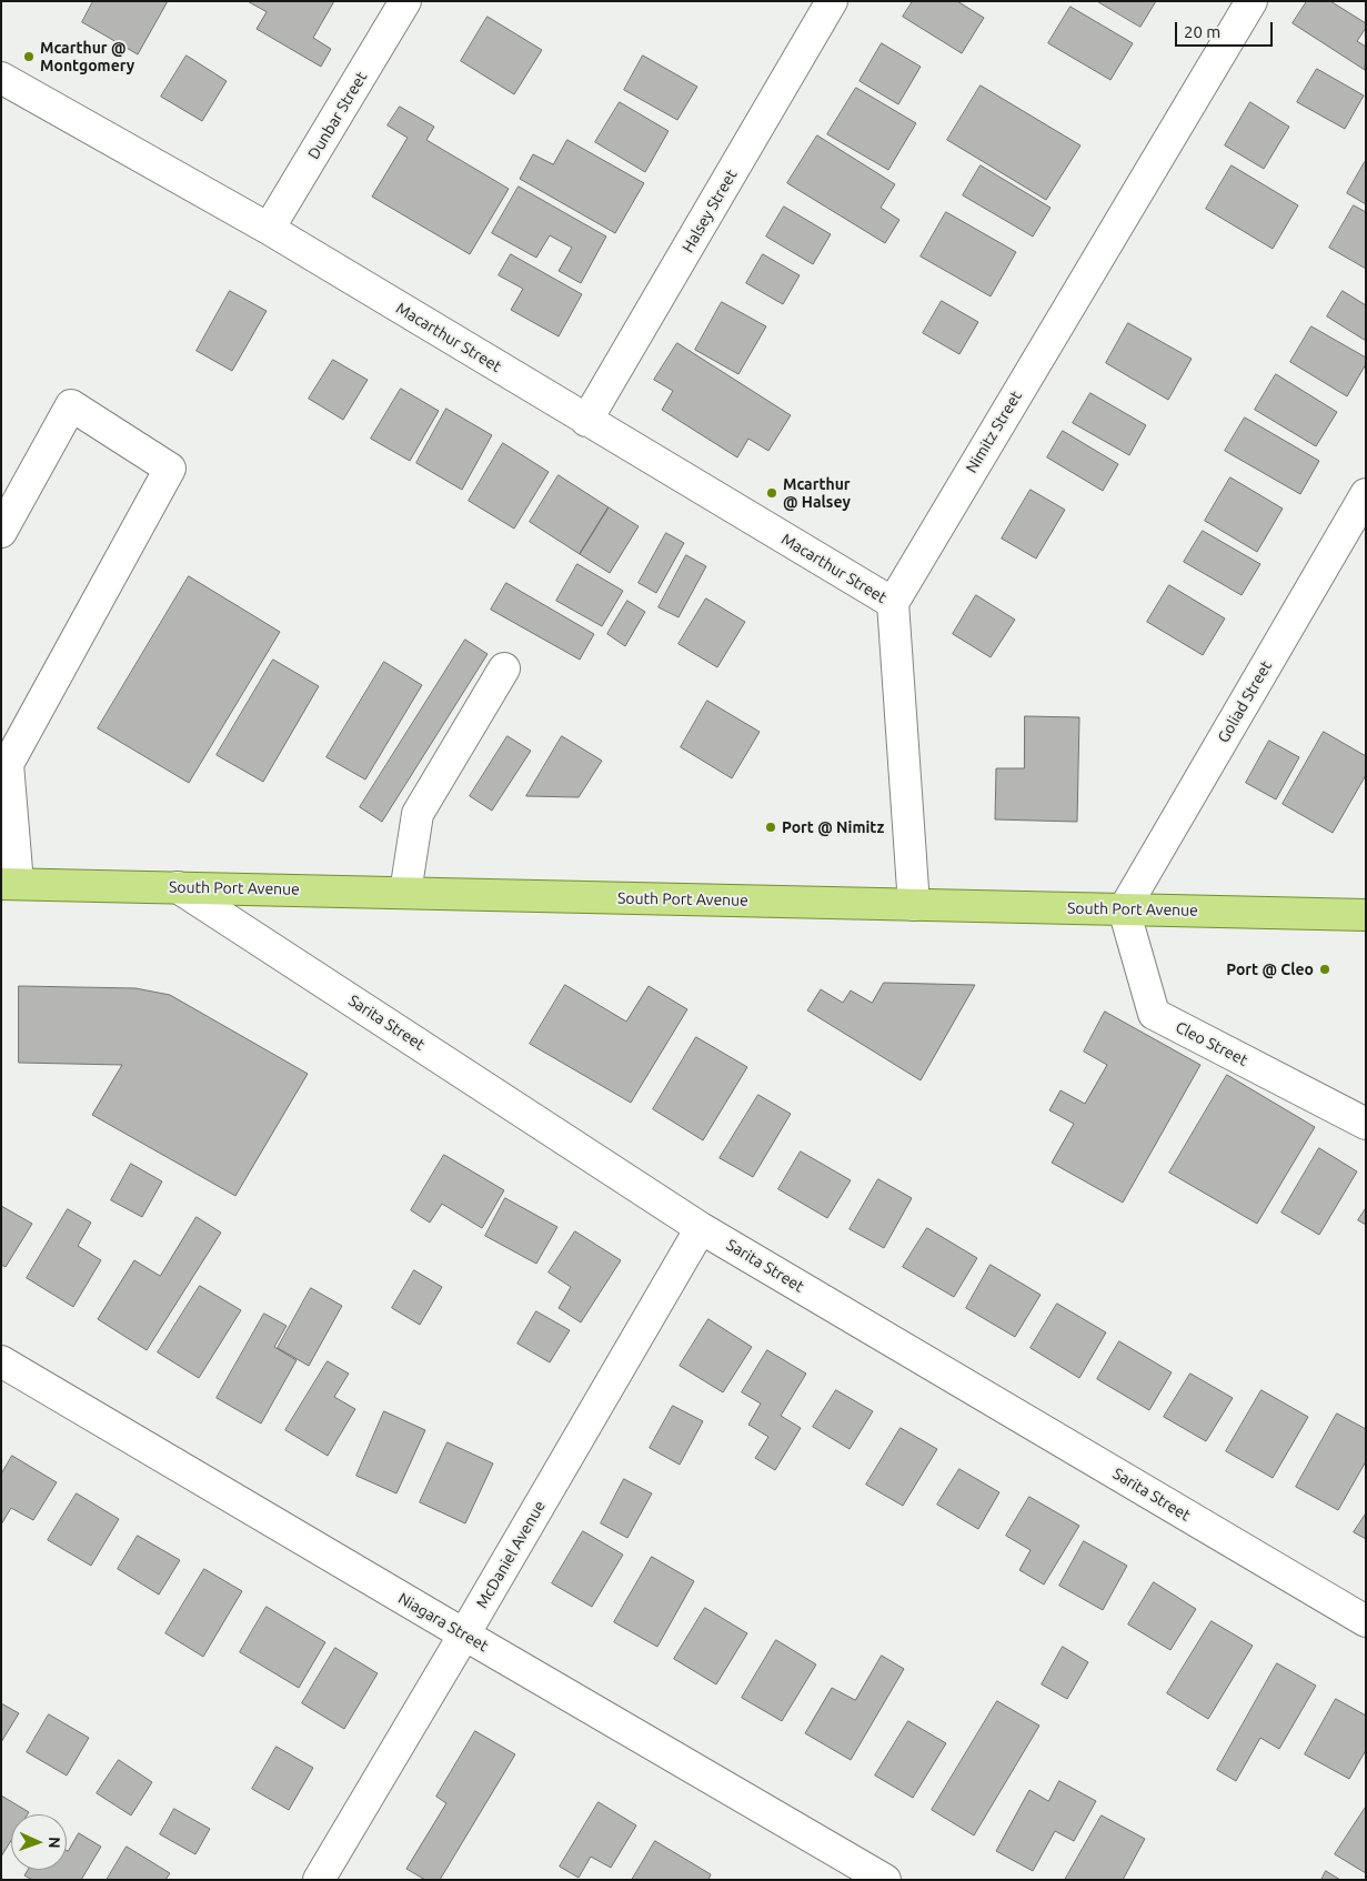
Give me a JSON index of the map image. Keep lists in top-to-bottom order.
{
  "streets": {
    "main road": ["South Port Avenue"],
    "street": [
      "Dunbar Street",
      "Halsey Street",
      "Macarthur Street",
      "Nimitz Street",
      "Goliad Street",
      "Sarita Street",
      "Cleo Street",
      "McDaniel Avenue",
      "Niagara Street"
    ]
  },
  "crossings": [
    ["Dunbar Street", "Macarthur Street"],
    ["Halsey Street", "Macarthur Street"],
    ["Macarthur Street", "Nimitz Street"],
    ["Goliad Street", "South Port Avenue"],
    ["Goliad Street", "Cleo Street"],
    ["South Port Avenue", "Sarita Street"],
    ["South Port Avenue", "Cleo Street"],
    ["Sarita Street", "McDaniel Avenue"],
    ["McDaniel Avenue", "Niagara Street"]
  ],
  "places": [
    "Mcarthur @ Montgomery",
    "Mcarthur @ Halsey",
    "Port @ Nimitz",
    "Port @ Cleo"
  ],
  "scale_bar": "20 m",
  "north": "right"
}
